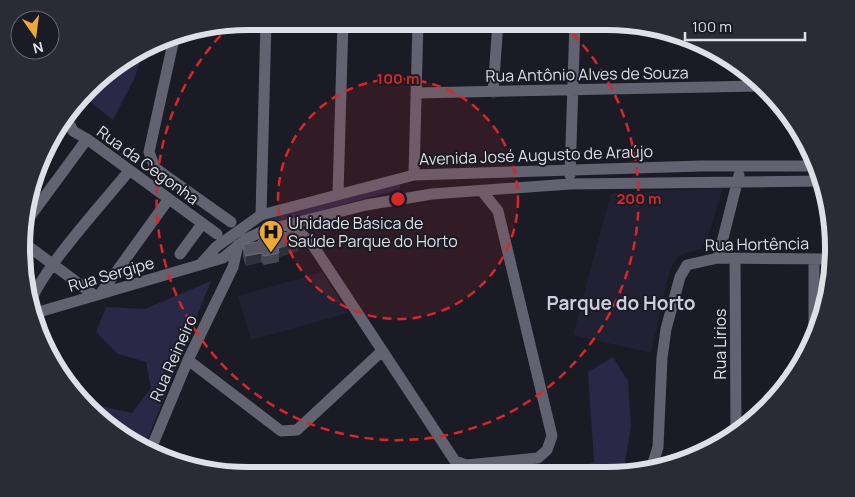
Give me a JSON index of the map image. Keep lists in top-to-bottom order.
{
  "streets": {
    "street": [
      "Rua Antônio Alves de Souza",
      "Avenida José Augusto de Araújo",
      "Rua da Cegonha",
      "Rua Hortência",
      "Rua Sergipe",
      "Rua Lirios",
      "Rua Reineiro"
    ]
  },
  "crossings": [
    ["Avenida José Augusto de Araújo", "Rua Sergipe"],
    ["Avenida José Augusto de Araújo", "Rua Reineiro"],
    ["Rua Hortência", "Rua Lirios"]
  ],
  "districts": ["Parque do Horto"],
  "places": {
    "hospital": ["Unidade Básica de Saúde Parque do Horto"]
  },
  "scale_bar": "100 m",
  "north": "bottom",
  "rings": ["100 m", "200 m"]
}
